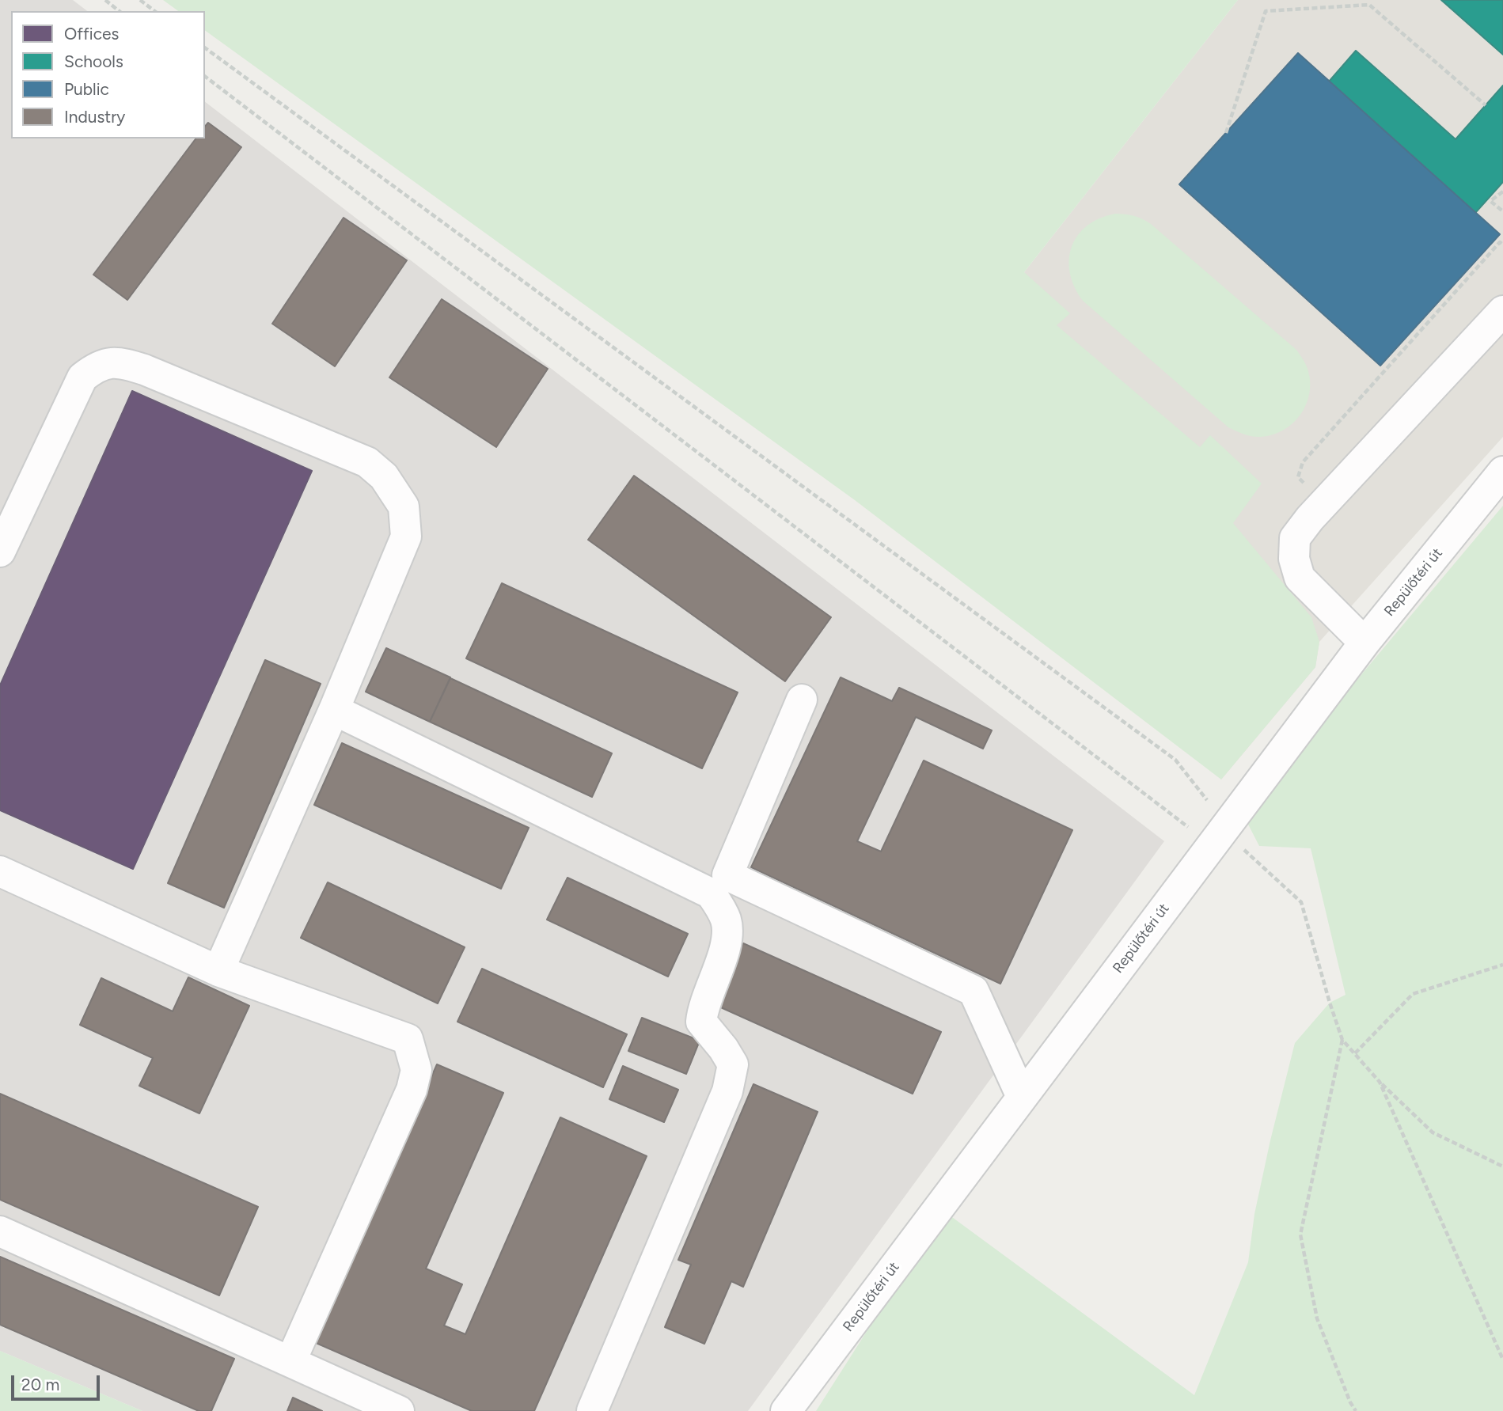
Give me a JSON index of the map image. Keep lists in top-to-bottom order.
{
  "streets": {
    "street": ["Repülőtéri út"]
  },
  "legend": [
    "Offices",
    "Schools",
    "Public",
    "Industry"
  ],
  "scale_bar": "20 m"
}
